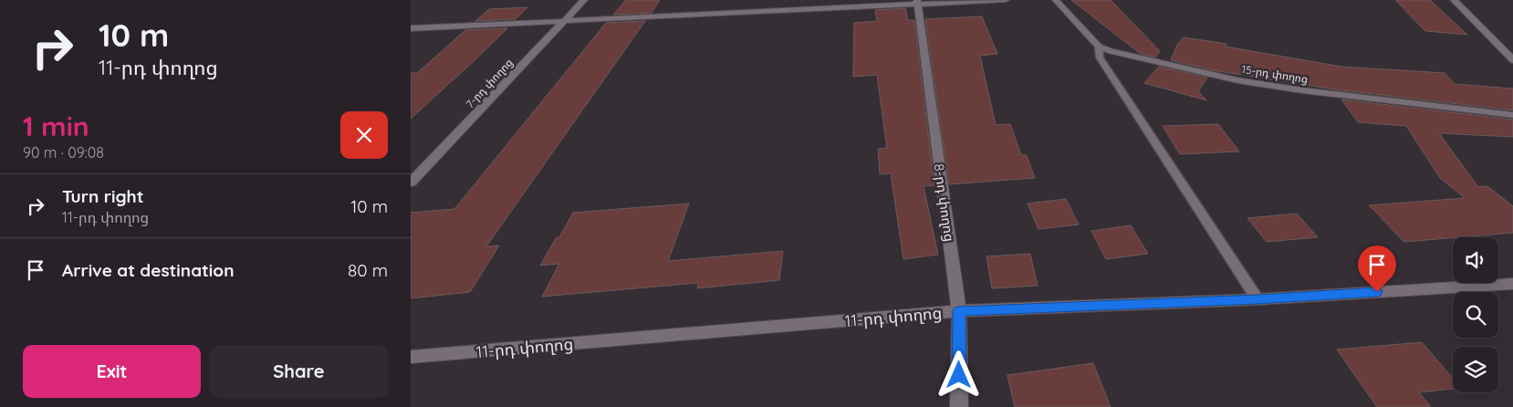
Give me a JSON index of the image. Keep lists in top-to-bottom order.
{
  "streets": {
    "street": [
      "15-րդ փողոց",
      "7-րդ փողոց",
      "8-րդ փողոց",
      "11-րդ փողոց"
    ]
  },
  "crossings": [
    ["8-րդ փողոց", "11-րդ փողոց"]
  ],
  "page": {
    "turn": ["10 m", "11-րդ փողոց"],
    "heading": ["1 min", "90 m · 09:08"],
    "list": [
      {
        "name": "Turn right",
        "note": "11-րդ փողոց",
        "value": "10 m"
      },
      {
        "name": "Arrive at destination",
        "value": "80 m"
      }
    ],
    "buttons": ["Exit", "Share"]
  }
}
